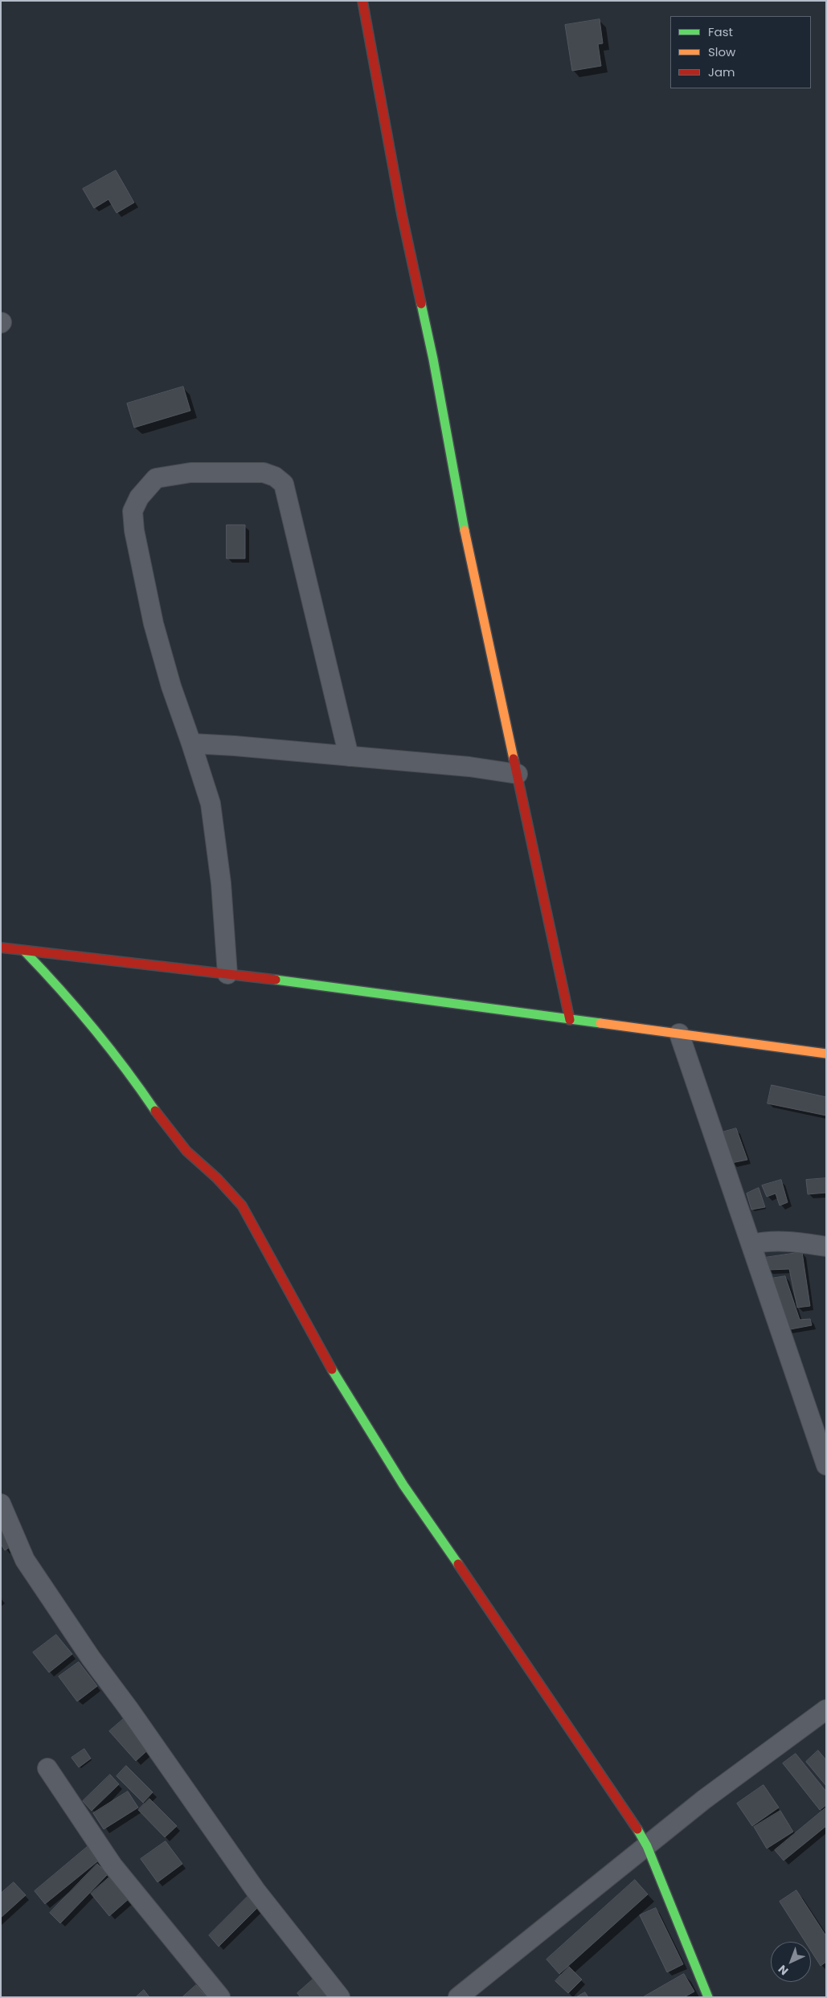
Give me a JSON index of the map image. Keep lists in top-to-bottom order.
{
  "legend": ["Fast", "Slow", "Jam"],
  "north": "bottom left"
}
